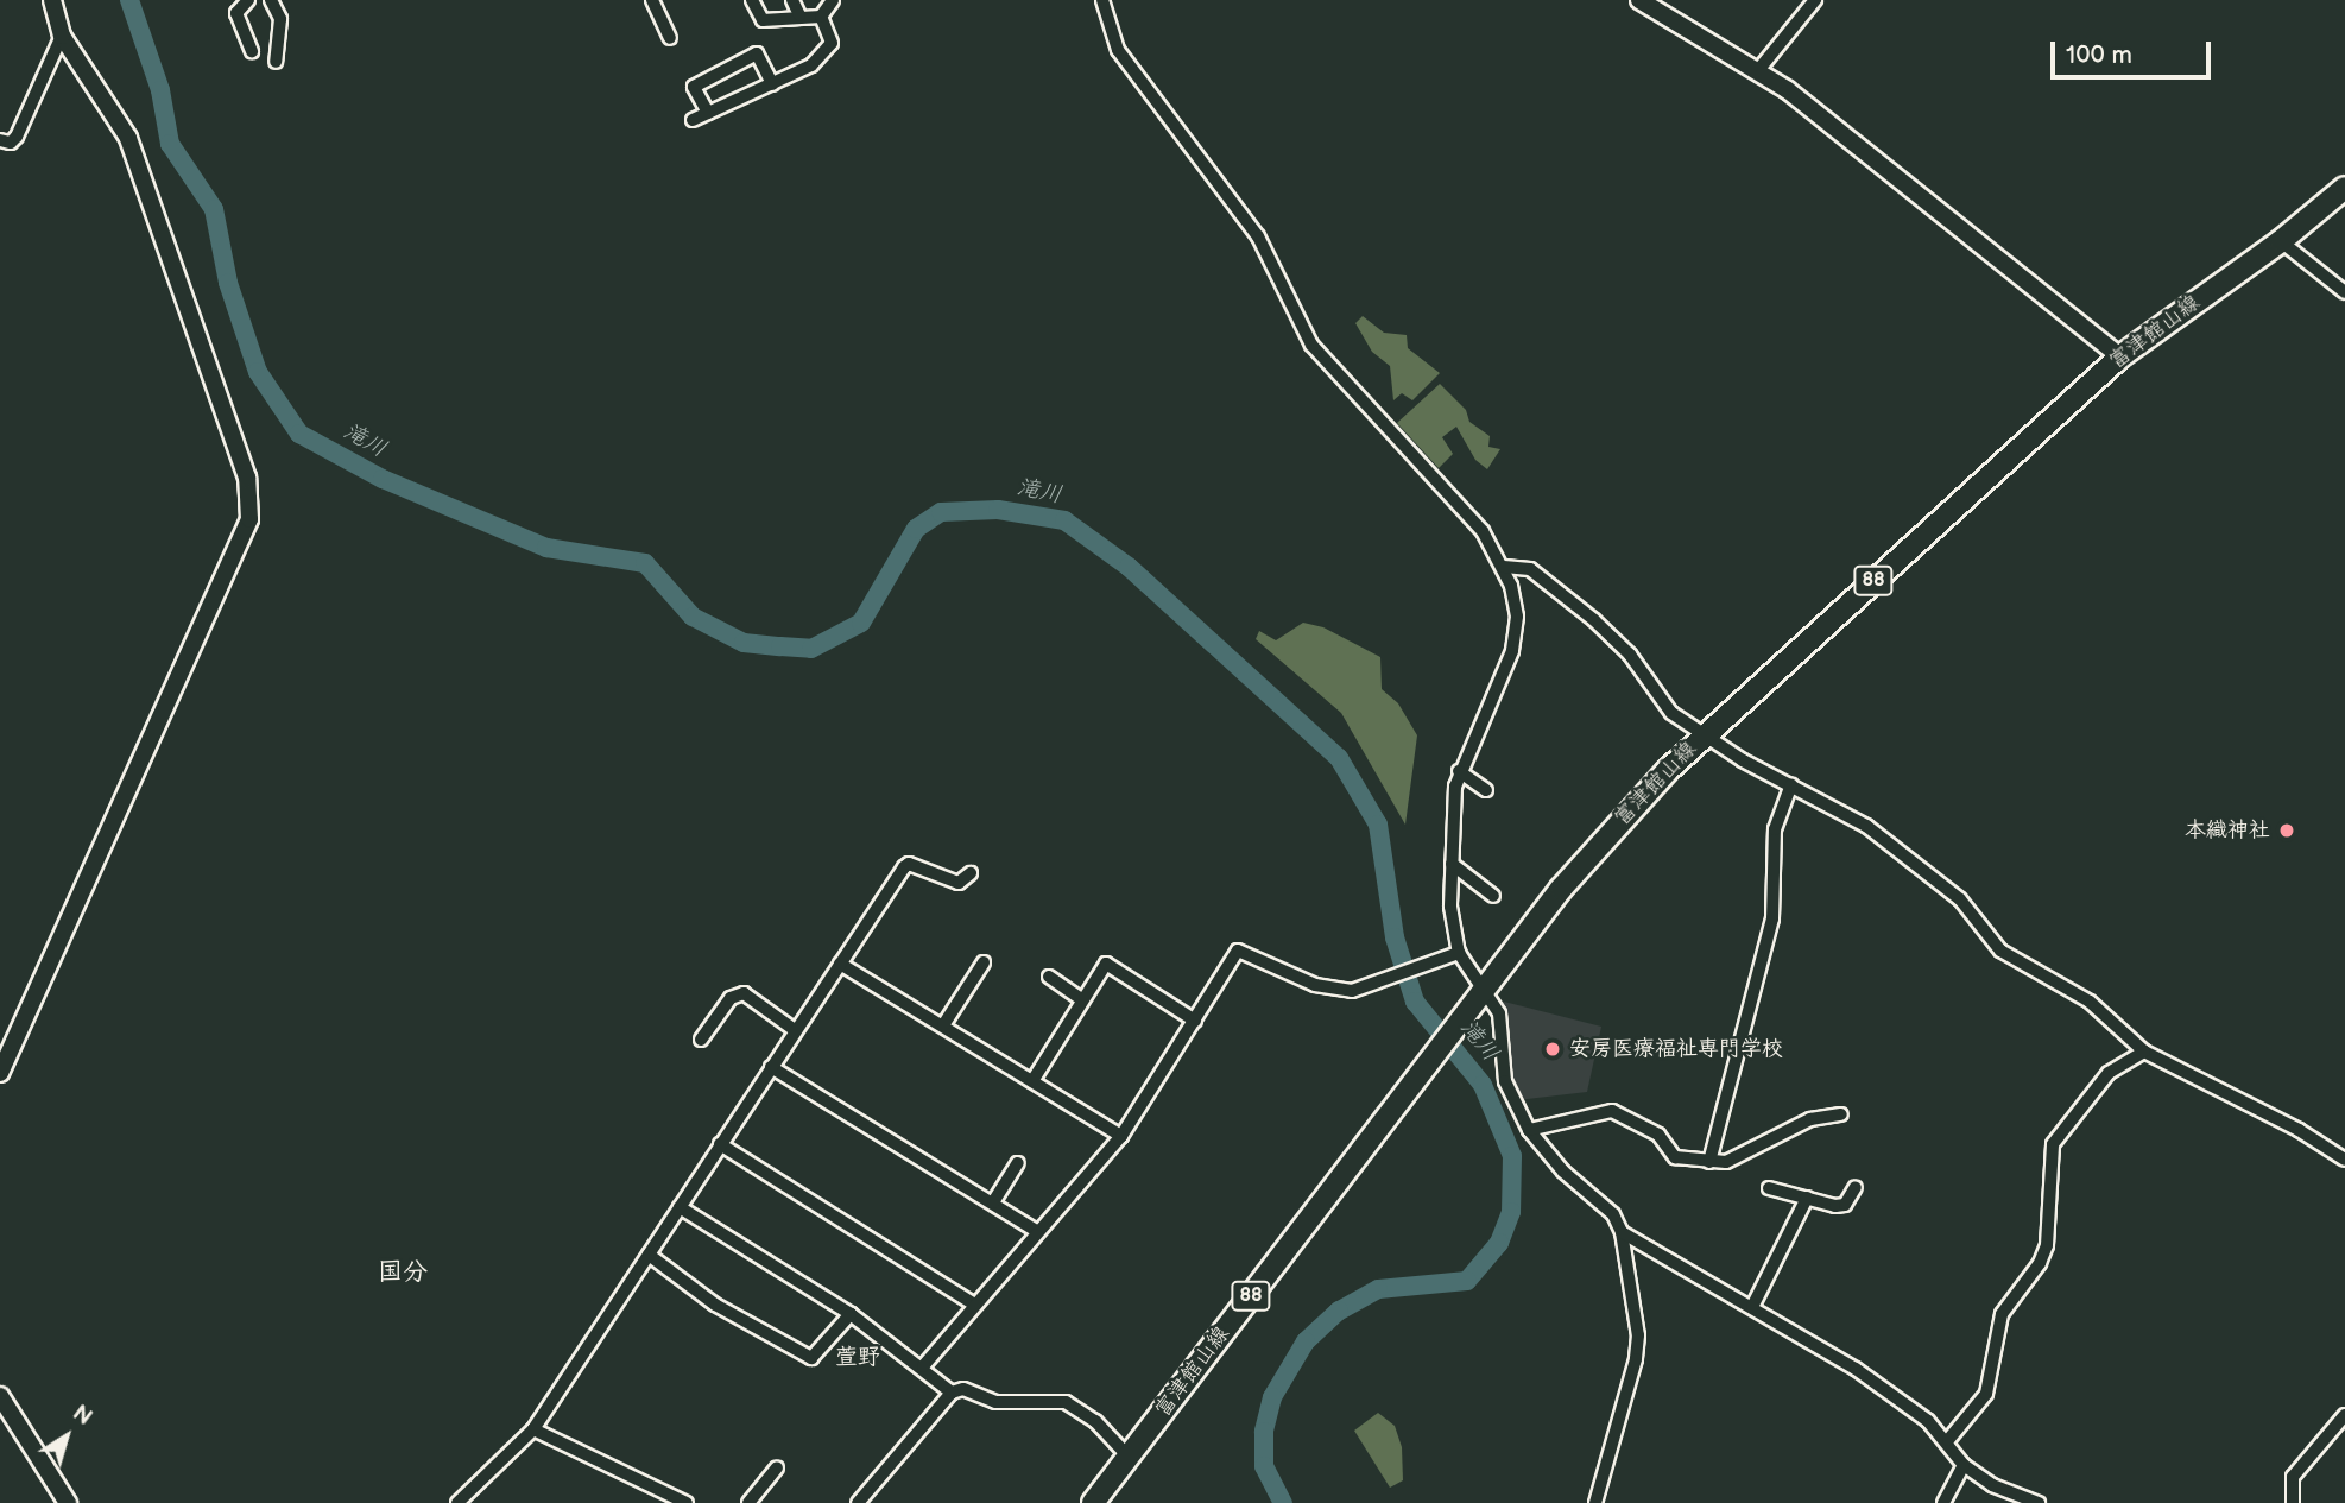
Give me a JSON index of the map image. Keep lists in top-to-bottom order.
{
  "streets": {
    "main road": ["富津館山線", "88"]
  },
  "districts": ["国分", "萱野"],
  "water": ["滝川"],
  "places": ["本織神社", "安房医療福祉専門学校"],
  "scale_bar": "100 m",
  "north": "top right"
}
